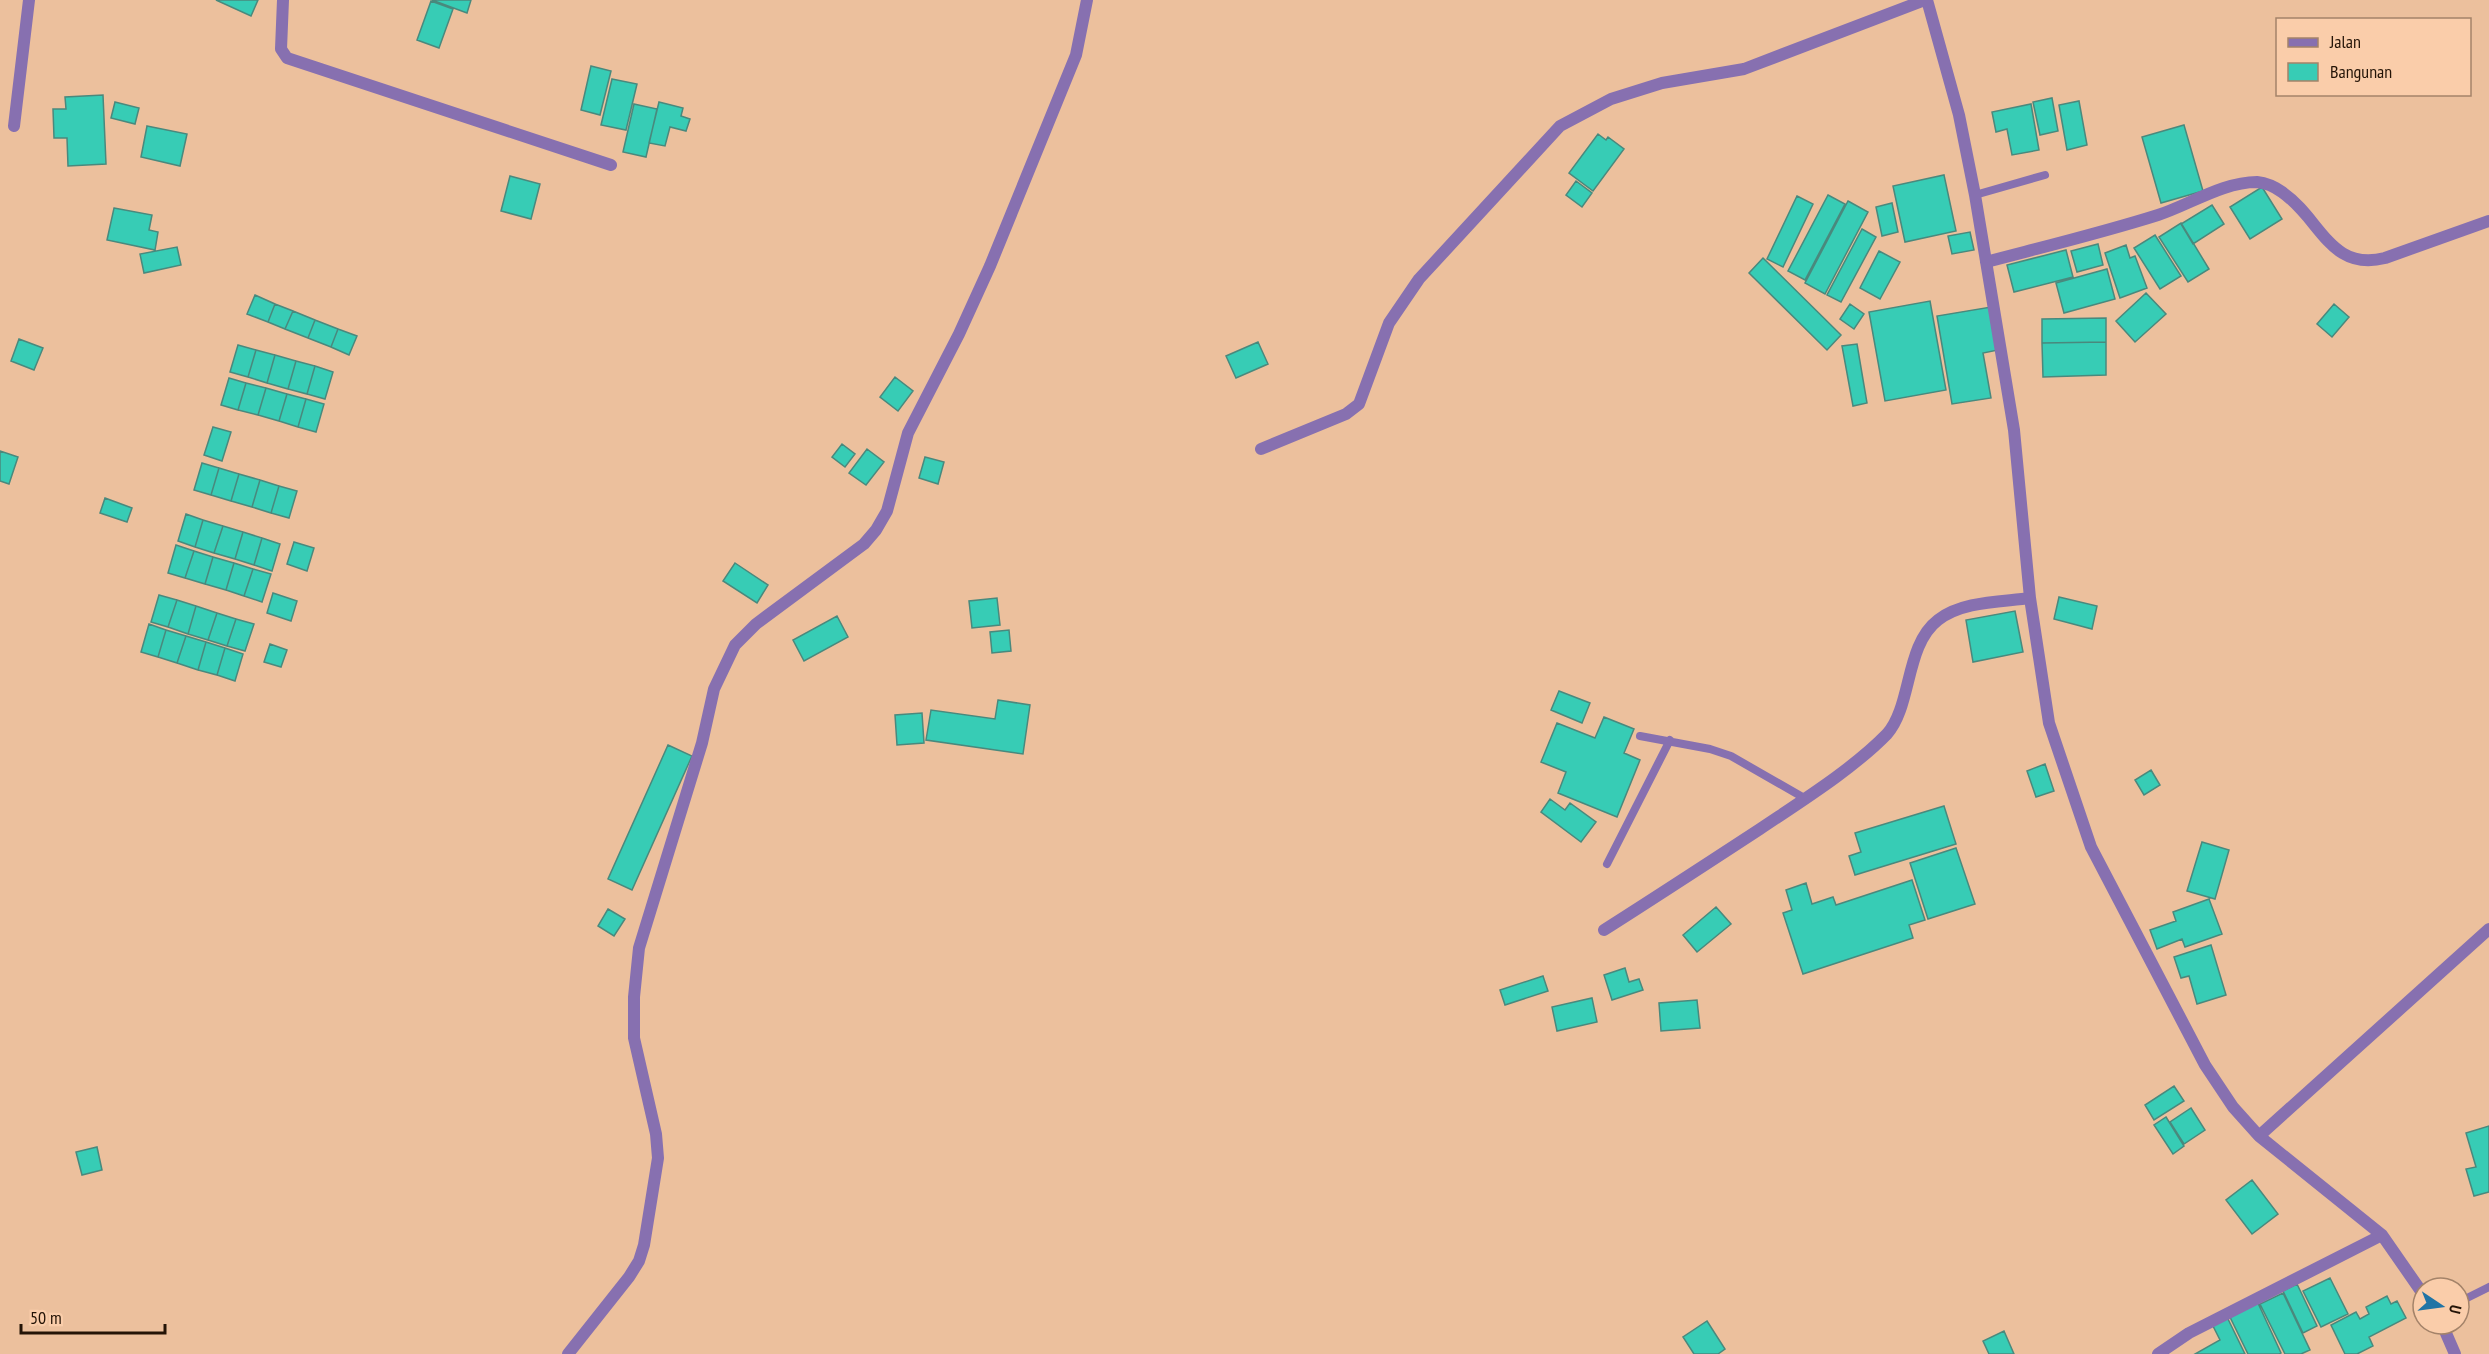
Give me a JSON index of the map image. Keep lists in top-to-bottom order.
{
  "legend": ["Jalan", "Bangunan"],
  "scale_bar": "50 m",
  "north": "right"
}
